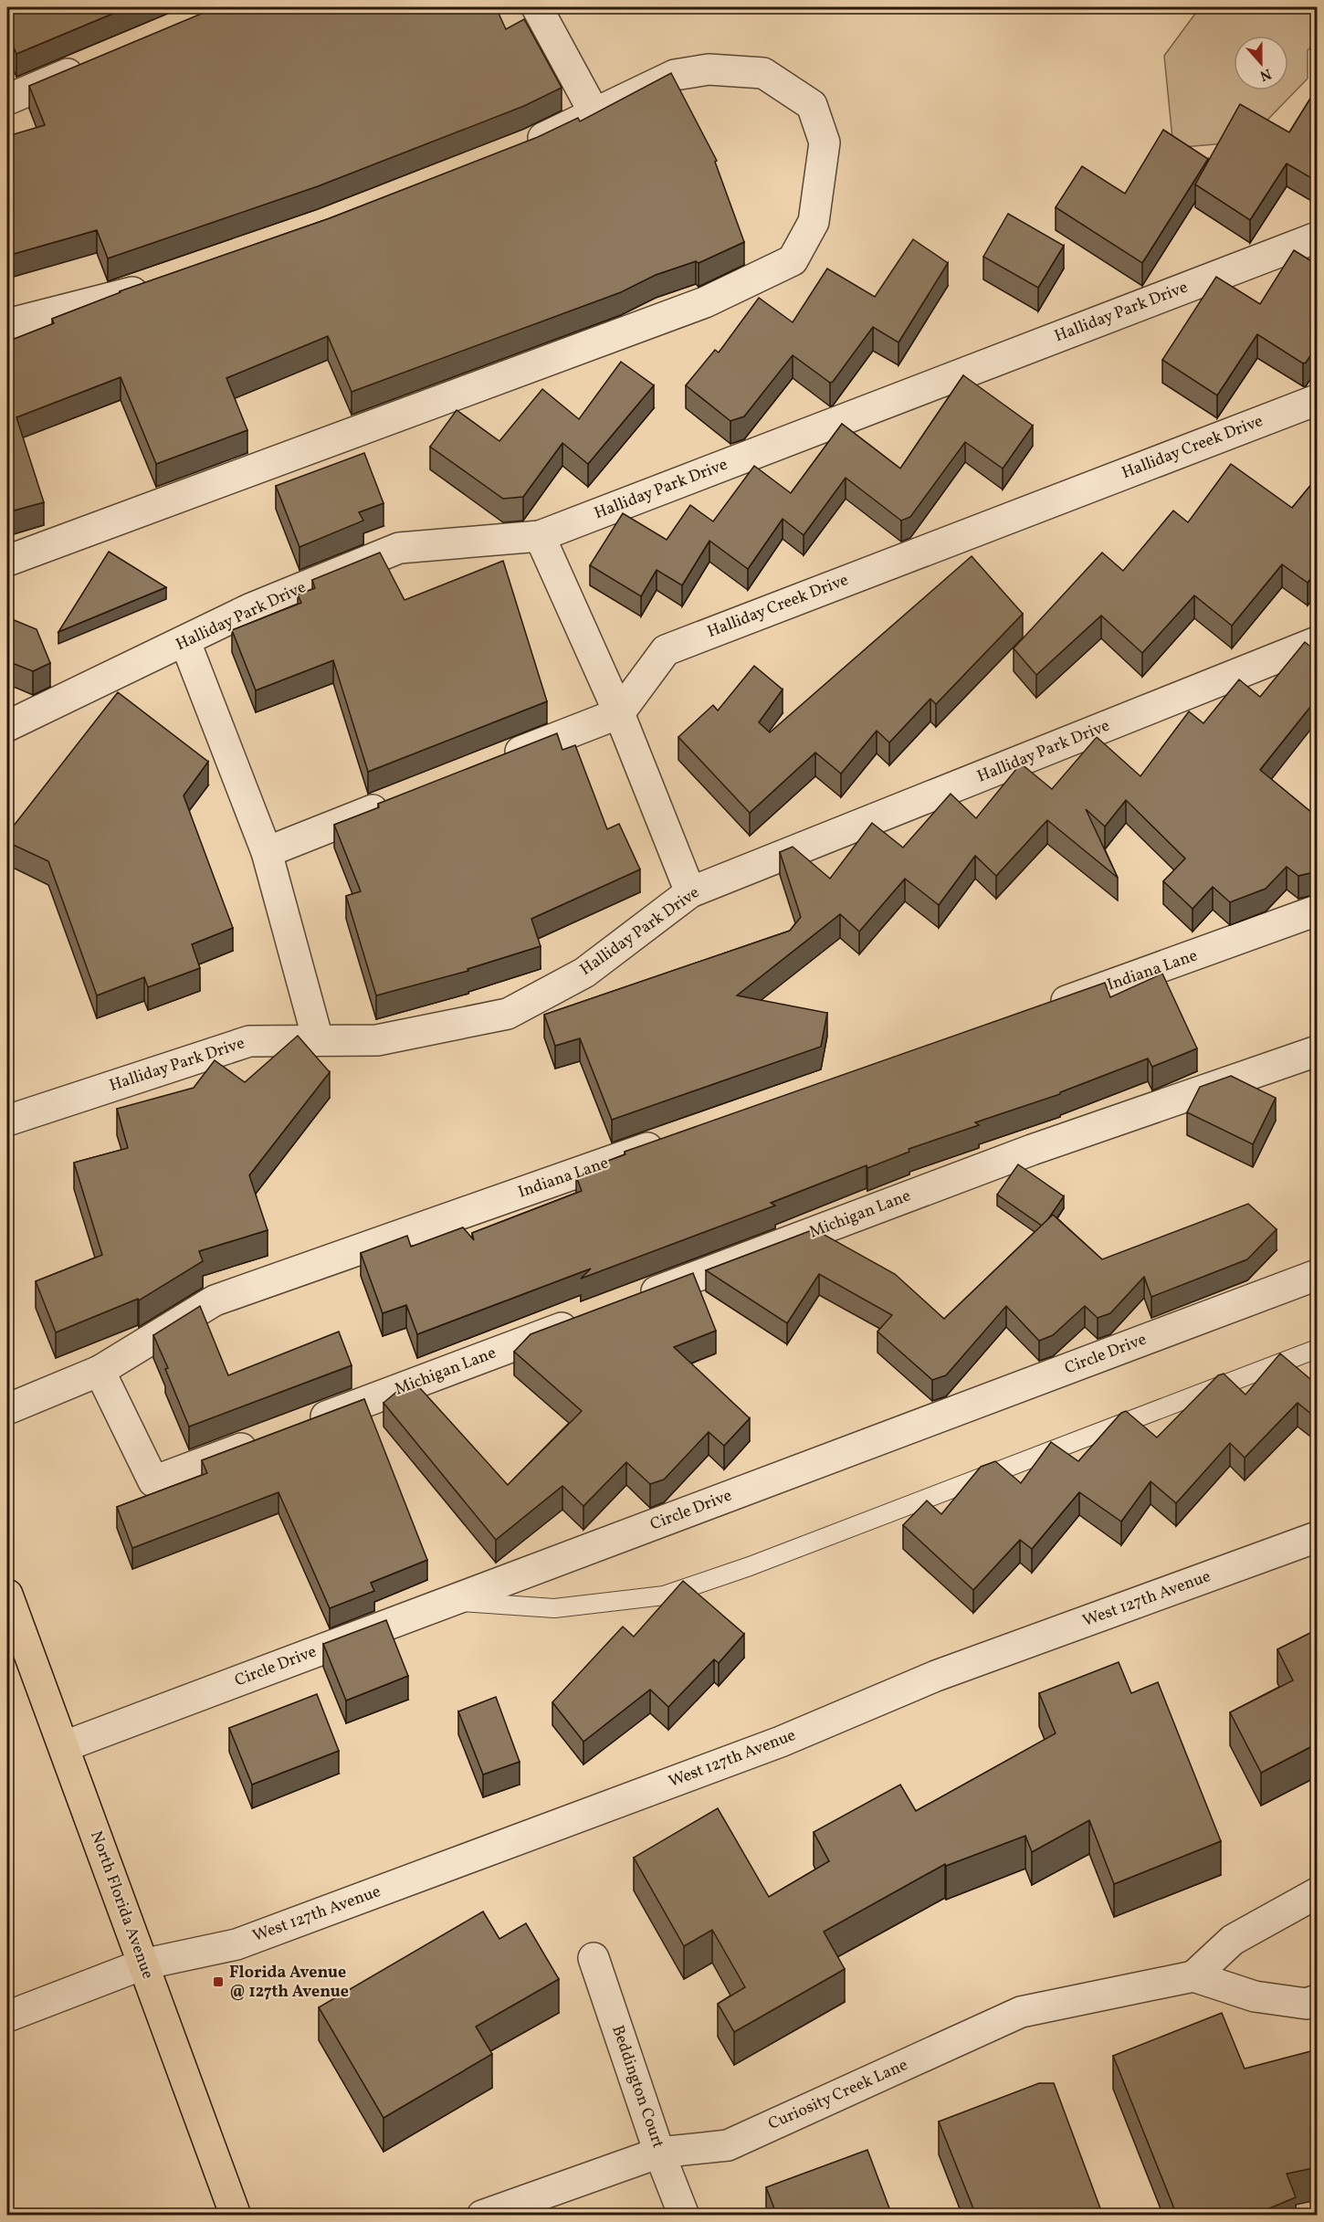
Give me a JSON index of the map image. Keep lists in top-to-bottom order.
{
  "streets": {
    "main road": ["North Florida Avenue"],
    "street": [
      "Halliday Park Drive",
      "Halliday Creek Drive",
      "Indiana Lane",
      "Michigan Lane",
      "Circle Drive",
      "West 127th Avenue",
      "Beddington Court",
      "Curiosity Creek Lane"
    ]
  },
  "crossings": [
    ["Circle Drive", "North Florida Avenue"],
    ["West 127th Avenue", "North Florida Avenue"],
    ["Beddington Court", "Curiosity Creek Lane"]
  ],
  "places": {
    "transit": ["Florida Avenue @ 127th Avenue"]
  },
  "north": "bottom"
}
